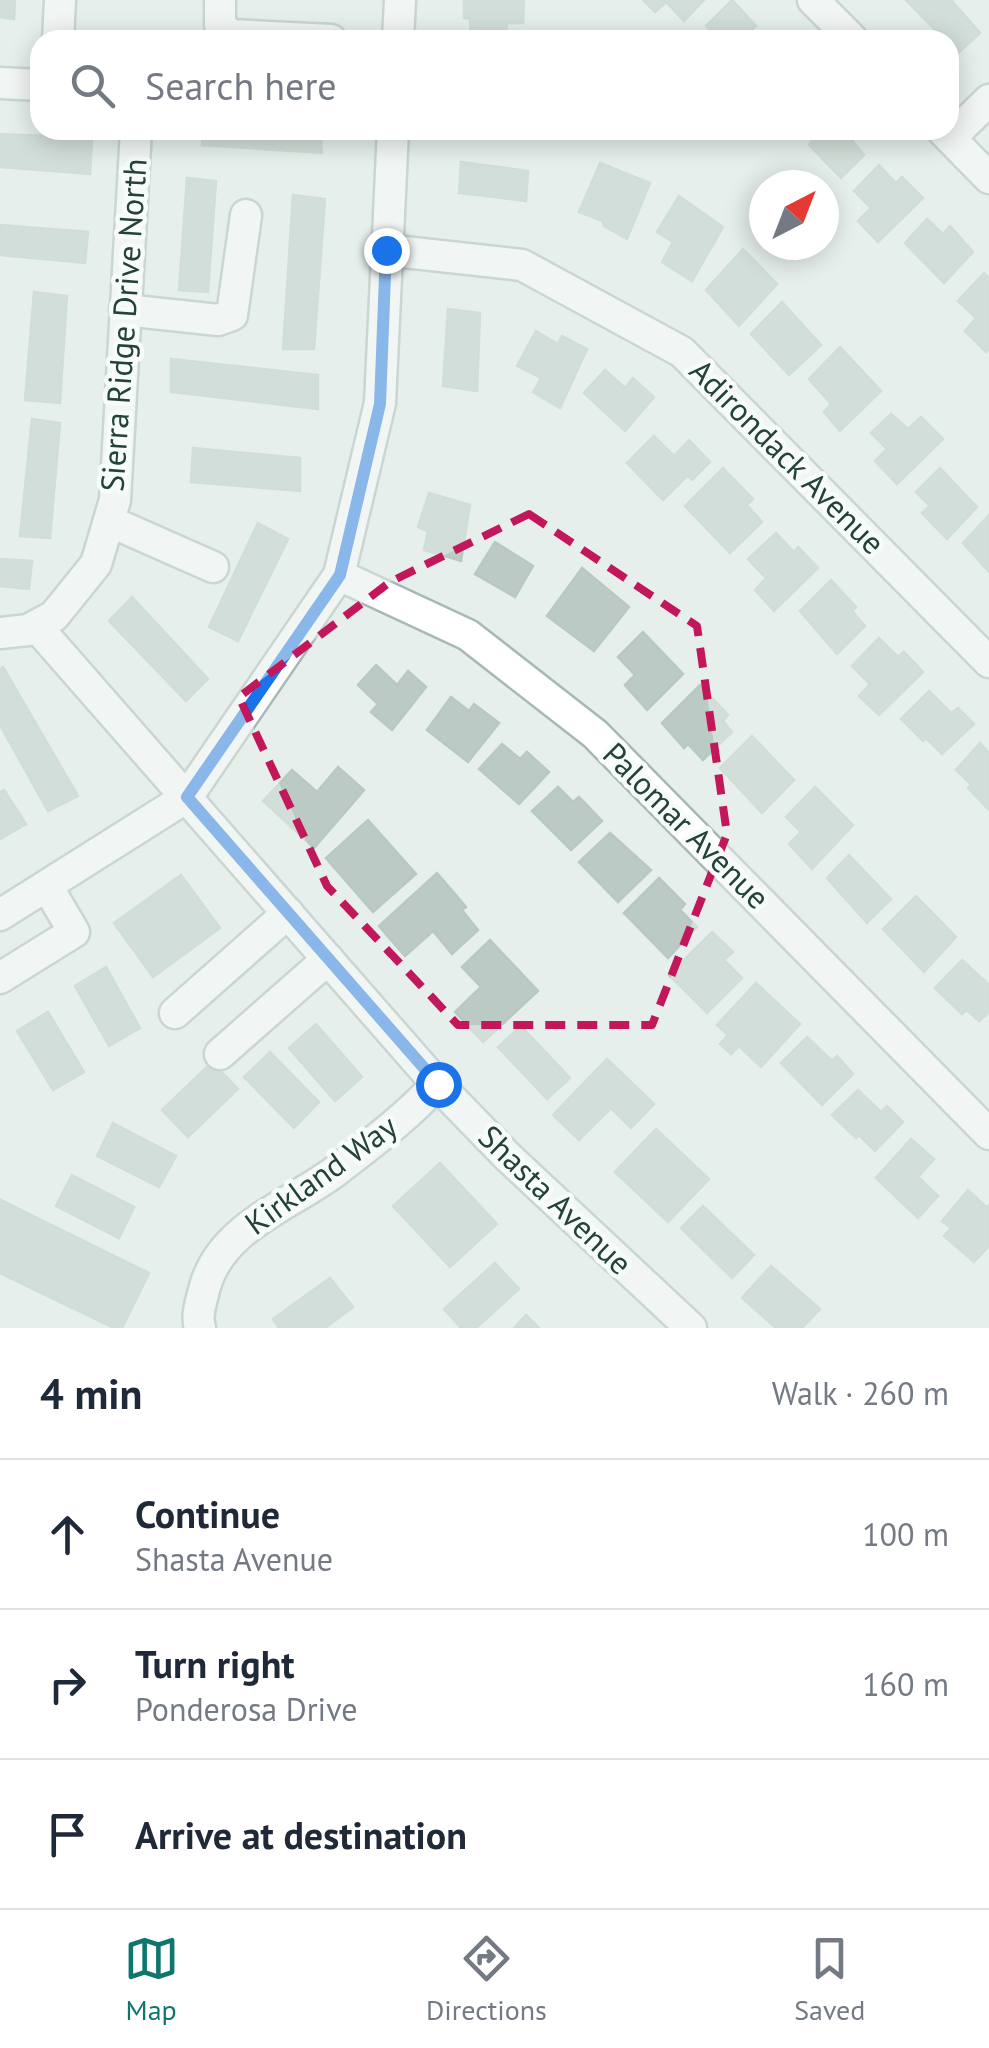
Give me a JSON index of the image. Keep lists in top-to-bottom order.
{
  "streets": {
    "street": [
      "Sierra Ridge Drive North",
      "Adirondack Avenue",
      "Palomar Avenue",
      "Kirkland Way",
      "Shasta Avenue"
    ]
  },
  "crossings": [
    ["Kirkland Way", "Shasta Avenue"]
  ],
  "north": "top right",
  "page": {
    "search": "Search here",
    "heading": ["4 min", "Walk · 260 m"],
    "list": [
      ["Continue", "Shasta Avenue", "100 m"],
      ["Turn right", "Ponderosa Drive", "160 m"],
      "Arrive at destination"
    ],
    "nav": ["Map", "Directions", "Saved"]
  }
}
